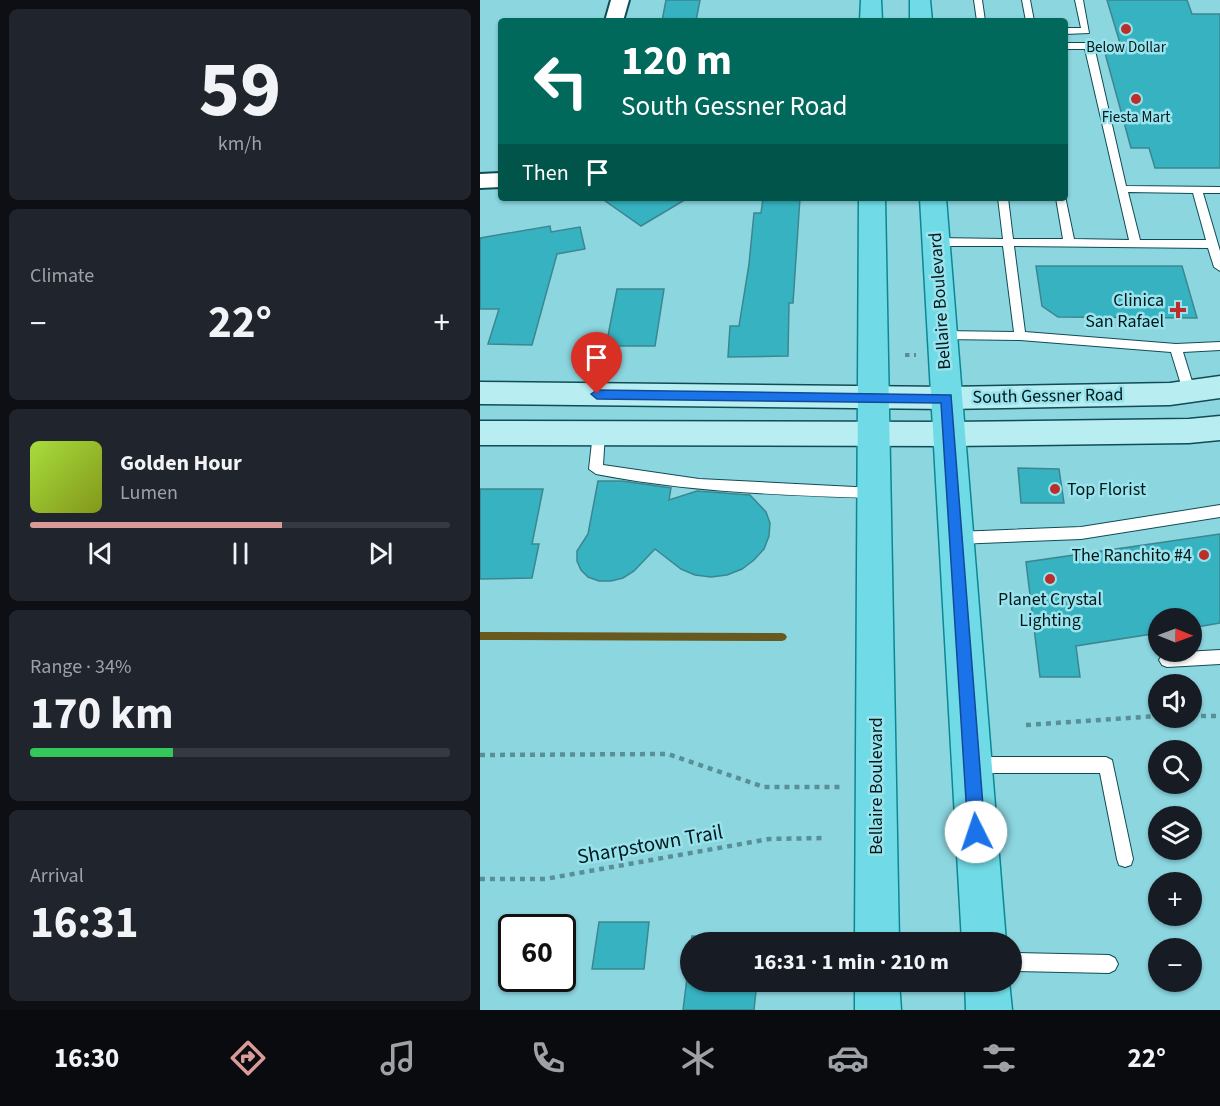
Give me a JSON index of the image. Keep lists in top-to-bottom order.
{
  "streets": {
    "main road": ["Bellaire Boulevard", "South Gessner Road"],
    "path": ["Sharpstown Trail"]
  },
  "crossings": [
    ["Bellaire Boulevard", "South Gessner Road"]
  ],
  "places": {
    "other": [
      "Below Dollar",
      "Fiesta Mart",
      "Top Florist",
      "The Ranchito #4",
      "Planet Crystal Lighting"
    ],
    "health": ["Clinica San Rafael"]
  },
  "north": "right",
  "page": {
    "tile": [
      ["59", "km/h"],
      "Climate",
      ["Range · 34%", "170 km"],
      ["Arrival", "16:31"]
    ],
    "turn": ["120 m", "South Gessner Road"],
    "then": "Then",
    "heat": ["−", "22°", "+"],
    "song": ["Golden Hour", "Lumen"],
    "map_buttons": ["+", "−"],
    "limit": "60",
    "trip": "16:31 · 1 min · 210 m",
    "tabs": ["16:30", "22°"]
  }
}
